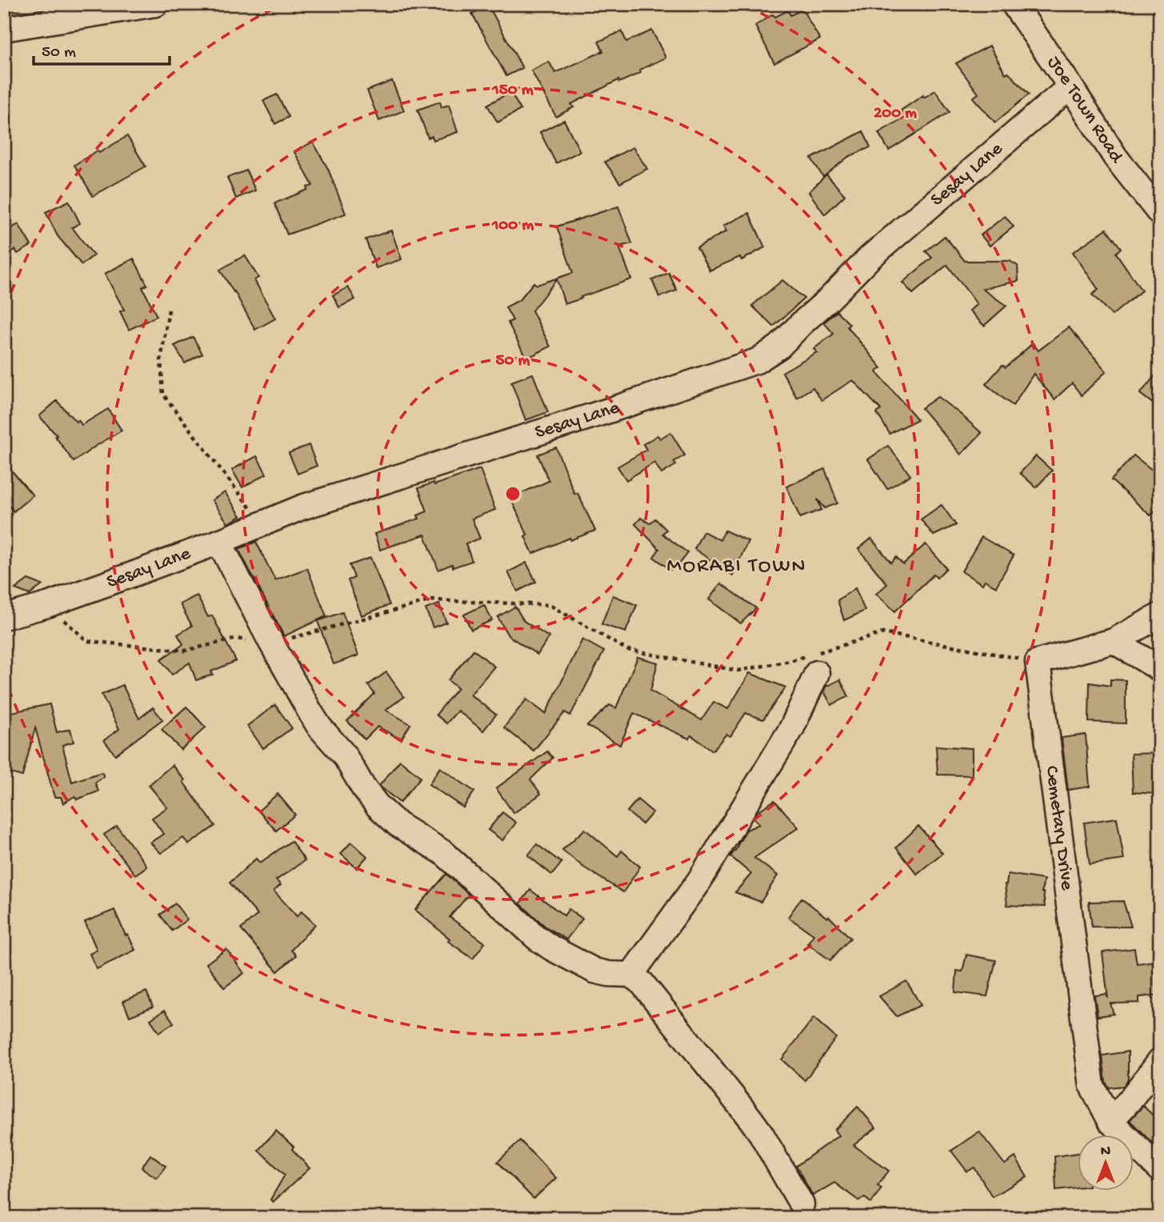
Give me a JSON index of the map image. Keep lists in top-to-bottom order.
{
  "streets": {
    "street": ["Joe Town Road", "Sesay Lane", "Cemetary Drive"]
  },
  "crossings": [
    ["Joe Town Road", "Sesay Lane"]
  ],
  "districts": ["MORABI TOWN"],
  "scale_bar": "50 m",
  "north": "top",
  "rings": [
    "150 m",
    "200 m",
    "100 m",
    "50 m"
  ]
}
